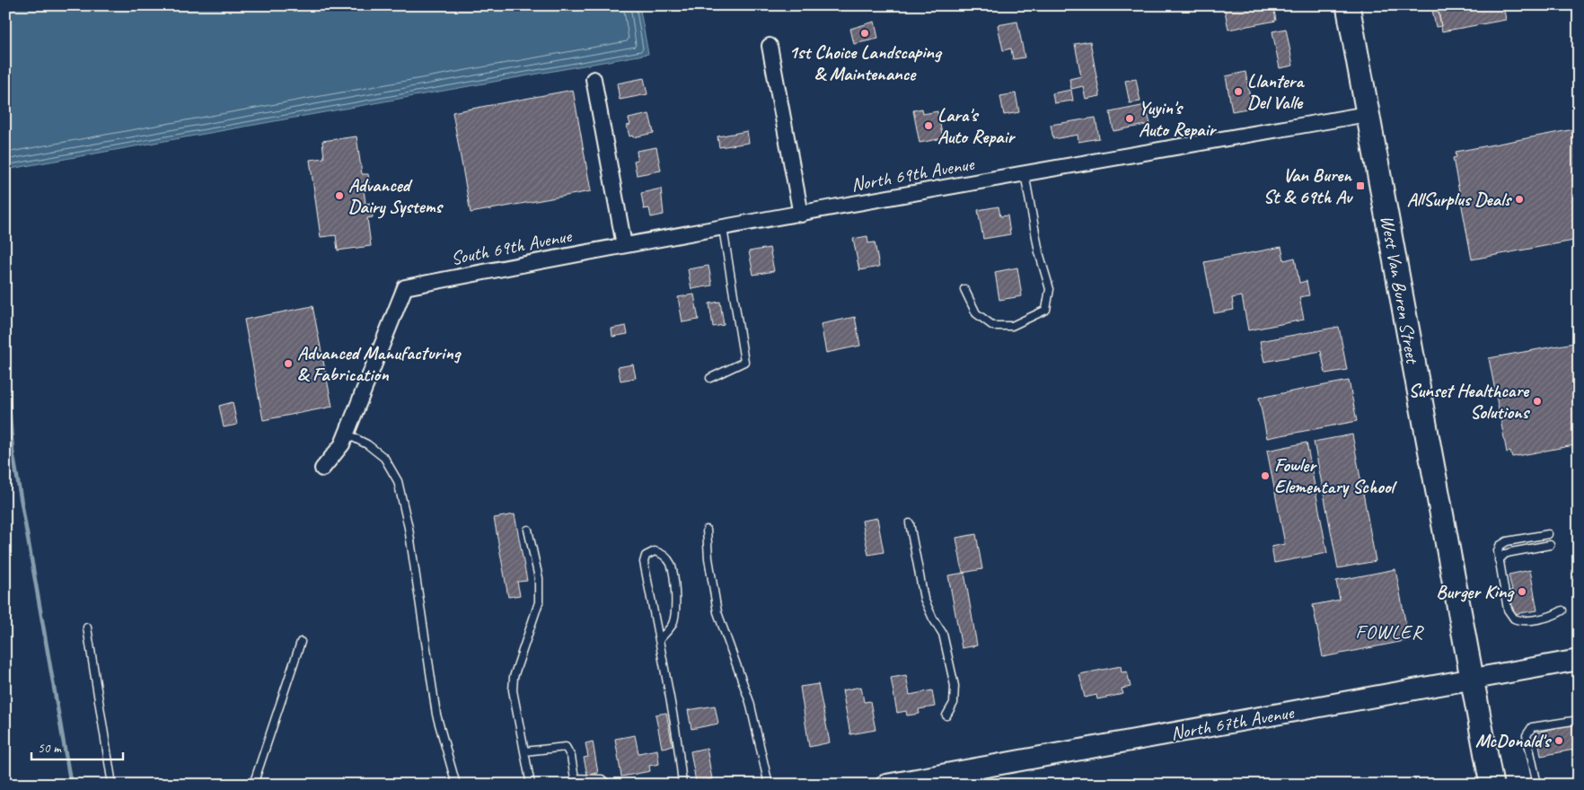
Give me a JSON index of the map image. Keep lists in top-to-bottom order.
{
  "streets": {
    "main road": ["West Van Buren Street", "North 67th Avenue"],
    "street": ["North 69th Avenue", "South 69th Avenue"]
  },
  "crossings": [
    ["North 69th Avenue", "South 69th Avenue"],
    ["North 69th Avenue", "West Van Buren Street"],
    ["West Van Buren Street", "North 67th Avenue"]
  ],
  "districts": ["FOWLER"],
  "places": {
    "other": [
      "1st Choice Landscaping & Maintenance",
      "Llantera Del Valle",
      "Yuyin's Auto Repair",
      "Lara's Auto Repair",
      "Advanced Dairy Systems",
      "AllSurplus Deals",
      "Advanced Manufacturing & Fabrication",
      "Sunset Healthcare Solutions",
      "Fowler Elementary School",
      "Burger King",
      "McDonald's"
    ],
    "transit": ["Van Buren St & 69th Av"]
  },
  "scale_bar": "50 m"
}
